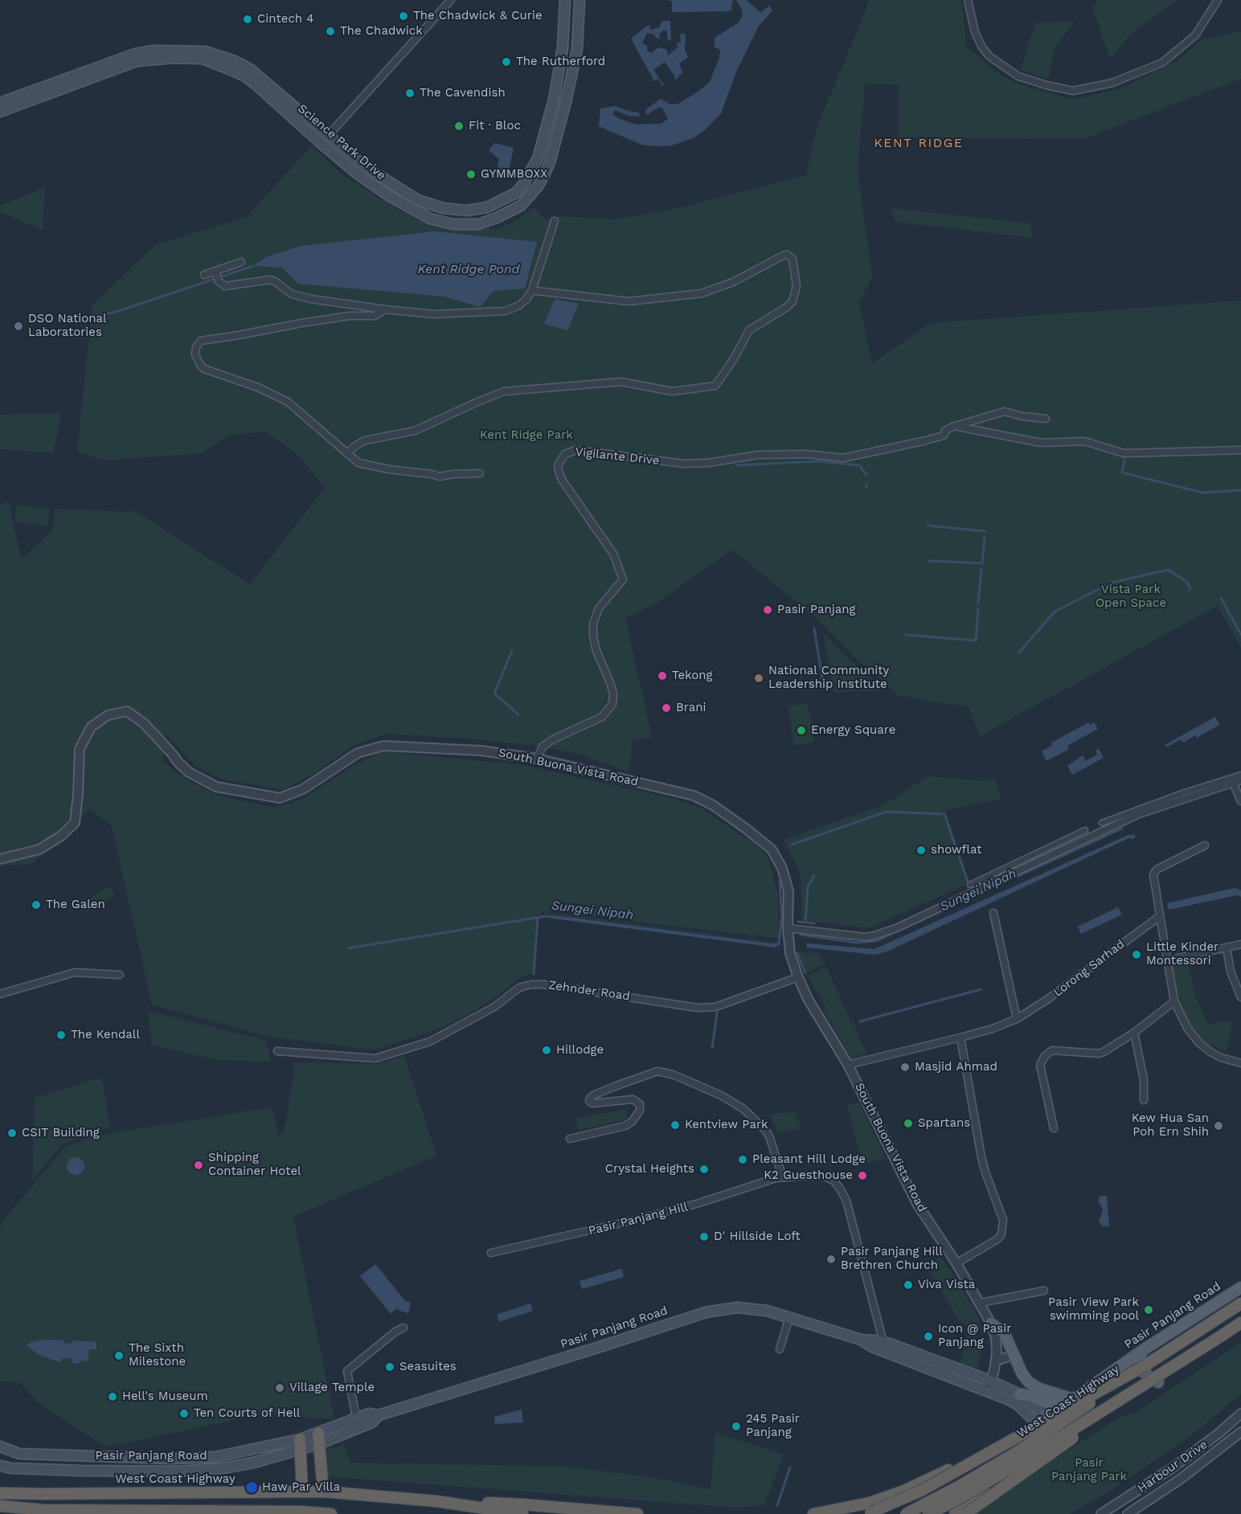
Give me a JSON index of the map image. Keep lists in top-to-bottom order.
{
  "streets": {
    "highway": ["West Coast Highway"],
    "main road": ["Science Park Drive", "Pasir Panjang Road"],
    "street": [
      "Vigilante Drive",
      "South Buona Vista Road",
      "Lorong Sarhad",
      "Zehnder Road",
      "Pasir Panjang Hill",
      "Harbour Drive"
    ]
  },
  "crossings": [
    ["Vigilante Drive", "South Buona Vista Road"],
    ["South Buona Vista Road", "Lorong Sarhad"],
    ["South Buona Vista Road", "Zehnder Road"],
    ["South Buona Vista Road", "Pasir Panjang Road"],
    ["Pasir Panjang Hill", "Pasir Panjang Road"]
  ],
  "districts": ["KENT RIDGE"],
  "water": ["Kent Ridge Pond", "Sungei Nipah"],
  "parks": ["Kent Ridge Park", "Vista Park Open Space", "Pasir Panjang Park"],
  "places": [
    "The Chadwick & Curie",
    "Cintech 4",
    "The Chadwick",
    "The Rutherford",
    "The Cavendish",
    "Fit · Bloc",
    "GYMMBOXX",
    "DSO National Laboratories",
    "Pasir Panjang",
    "Tekong",
    "National Community Leadership Institute",
    "Brani",
    "Energy Square",
    "showflat",
    "The Galen",
    "Little Kinder Montessori",
    "The Kendall",
    "Hillodge",
    "Masjid Ahmad",
    "Spartans",
    "Kentview Park",
    "Kew Hua San Poh Ern Shih",
    "CSIT Building",
    "Pleasant Hill Lodge",
    "Shipping Container Hotel",
    "Crystal Heights",
    "K2 Guesthouse",
    "D' Hillside Loft",
    "Pasir Panjang Hill Brethren Church",
    "Viva Vista",
    "Pasir View Park swimming pool",
    "Icon @ Pasir Panjang",
    "The Sixth Milestone",
    "Seasuites",
    "Village Temple",
    "Hell's Museum",
    "Ten Courts of Hell",
    "245 Pasir Panjang",
    "Haw Par Villa"
  ]
}
